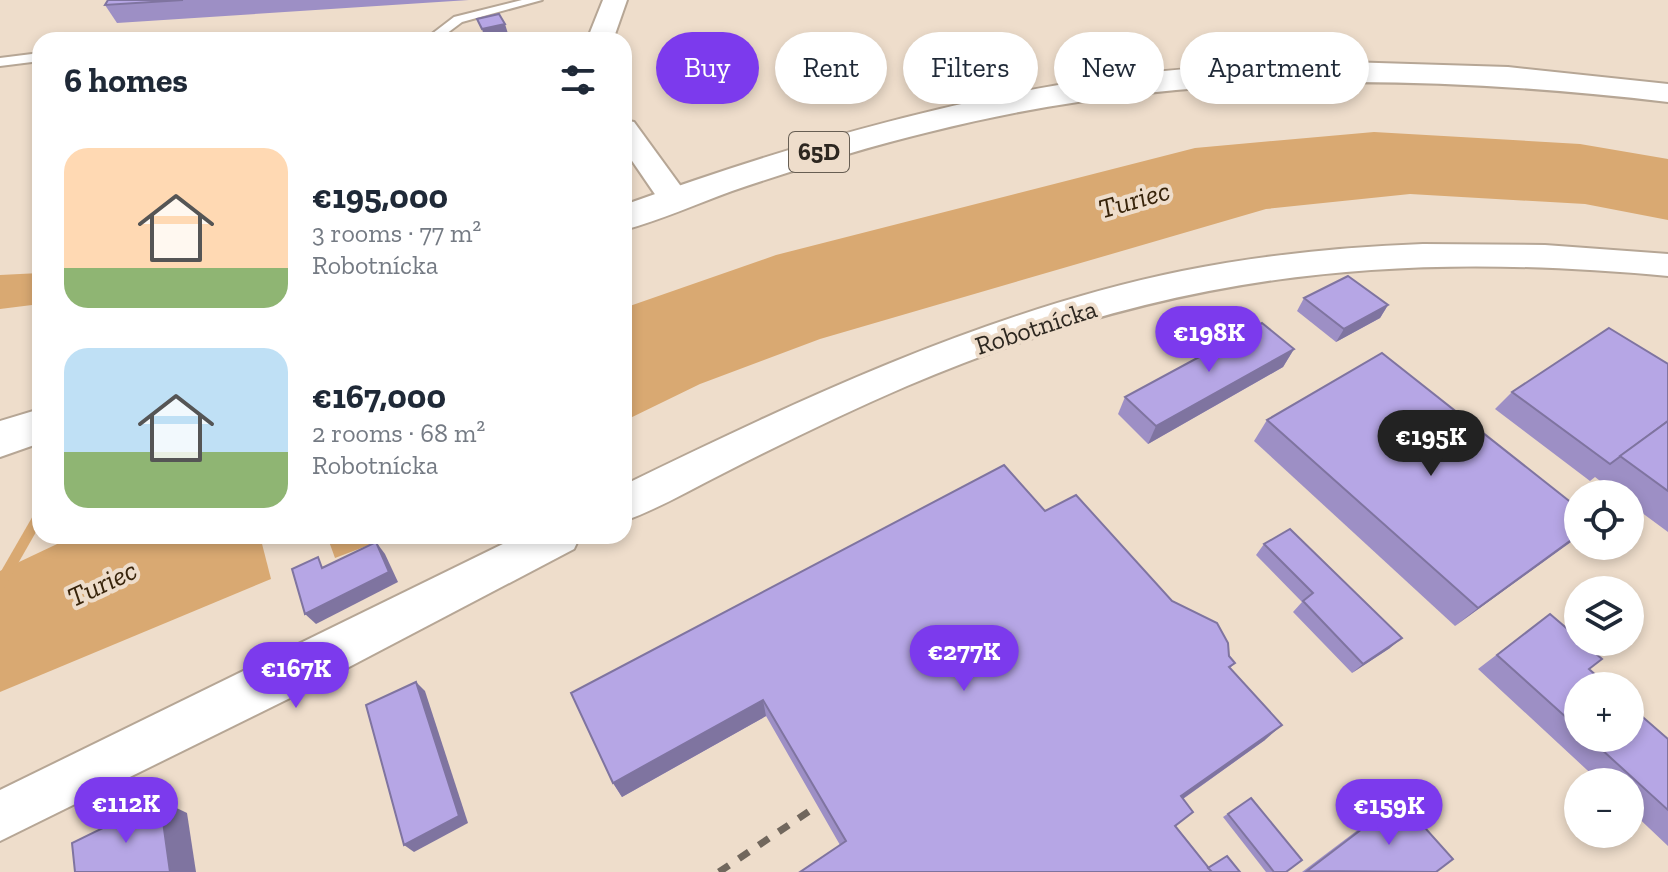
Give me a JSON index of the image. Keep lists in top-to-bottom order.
{
  "streets": {
    "main road": ["65D"],
    "street": ["Robotnícka"]
  },
  "water": ["Turiec"],
  "page": {
    "chip": [
      "Buy",
      "Rent",
      "Filters",
      "New",
      "Apartment"
    ],
    "heading": "6 homes",
    "list": [
      {
        "name": "€195,000",
        "note": "3 rooms · 77 m² · Robotnícka"
      },
      {
        "name": "€167,000",
        "note": "2 rooms · 68 m² · Robotnícka"
      }
    ],
    "price": [
      "€198K",
      "€195K",
      "€277K",
      "€167K",
      "€112K",
      "€159K"
    ],
    "map_buttons": ["+", "−"]
  }
}
